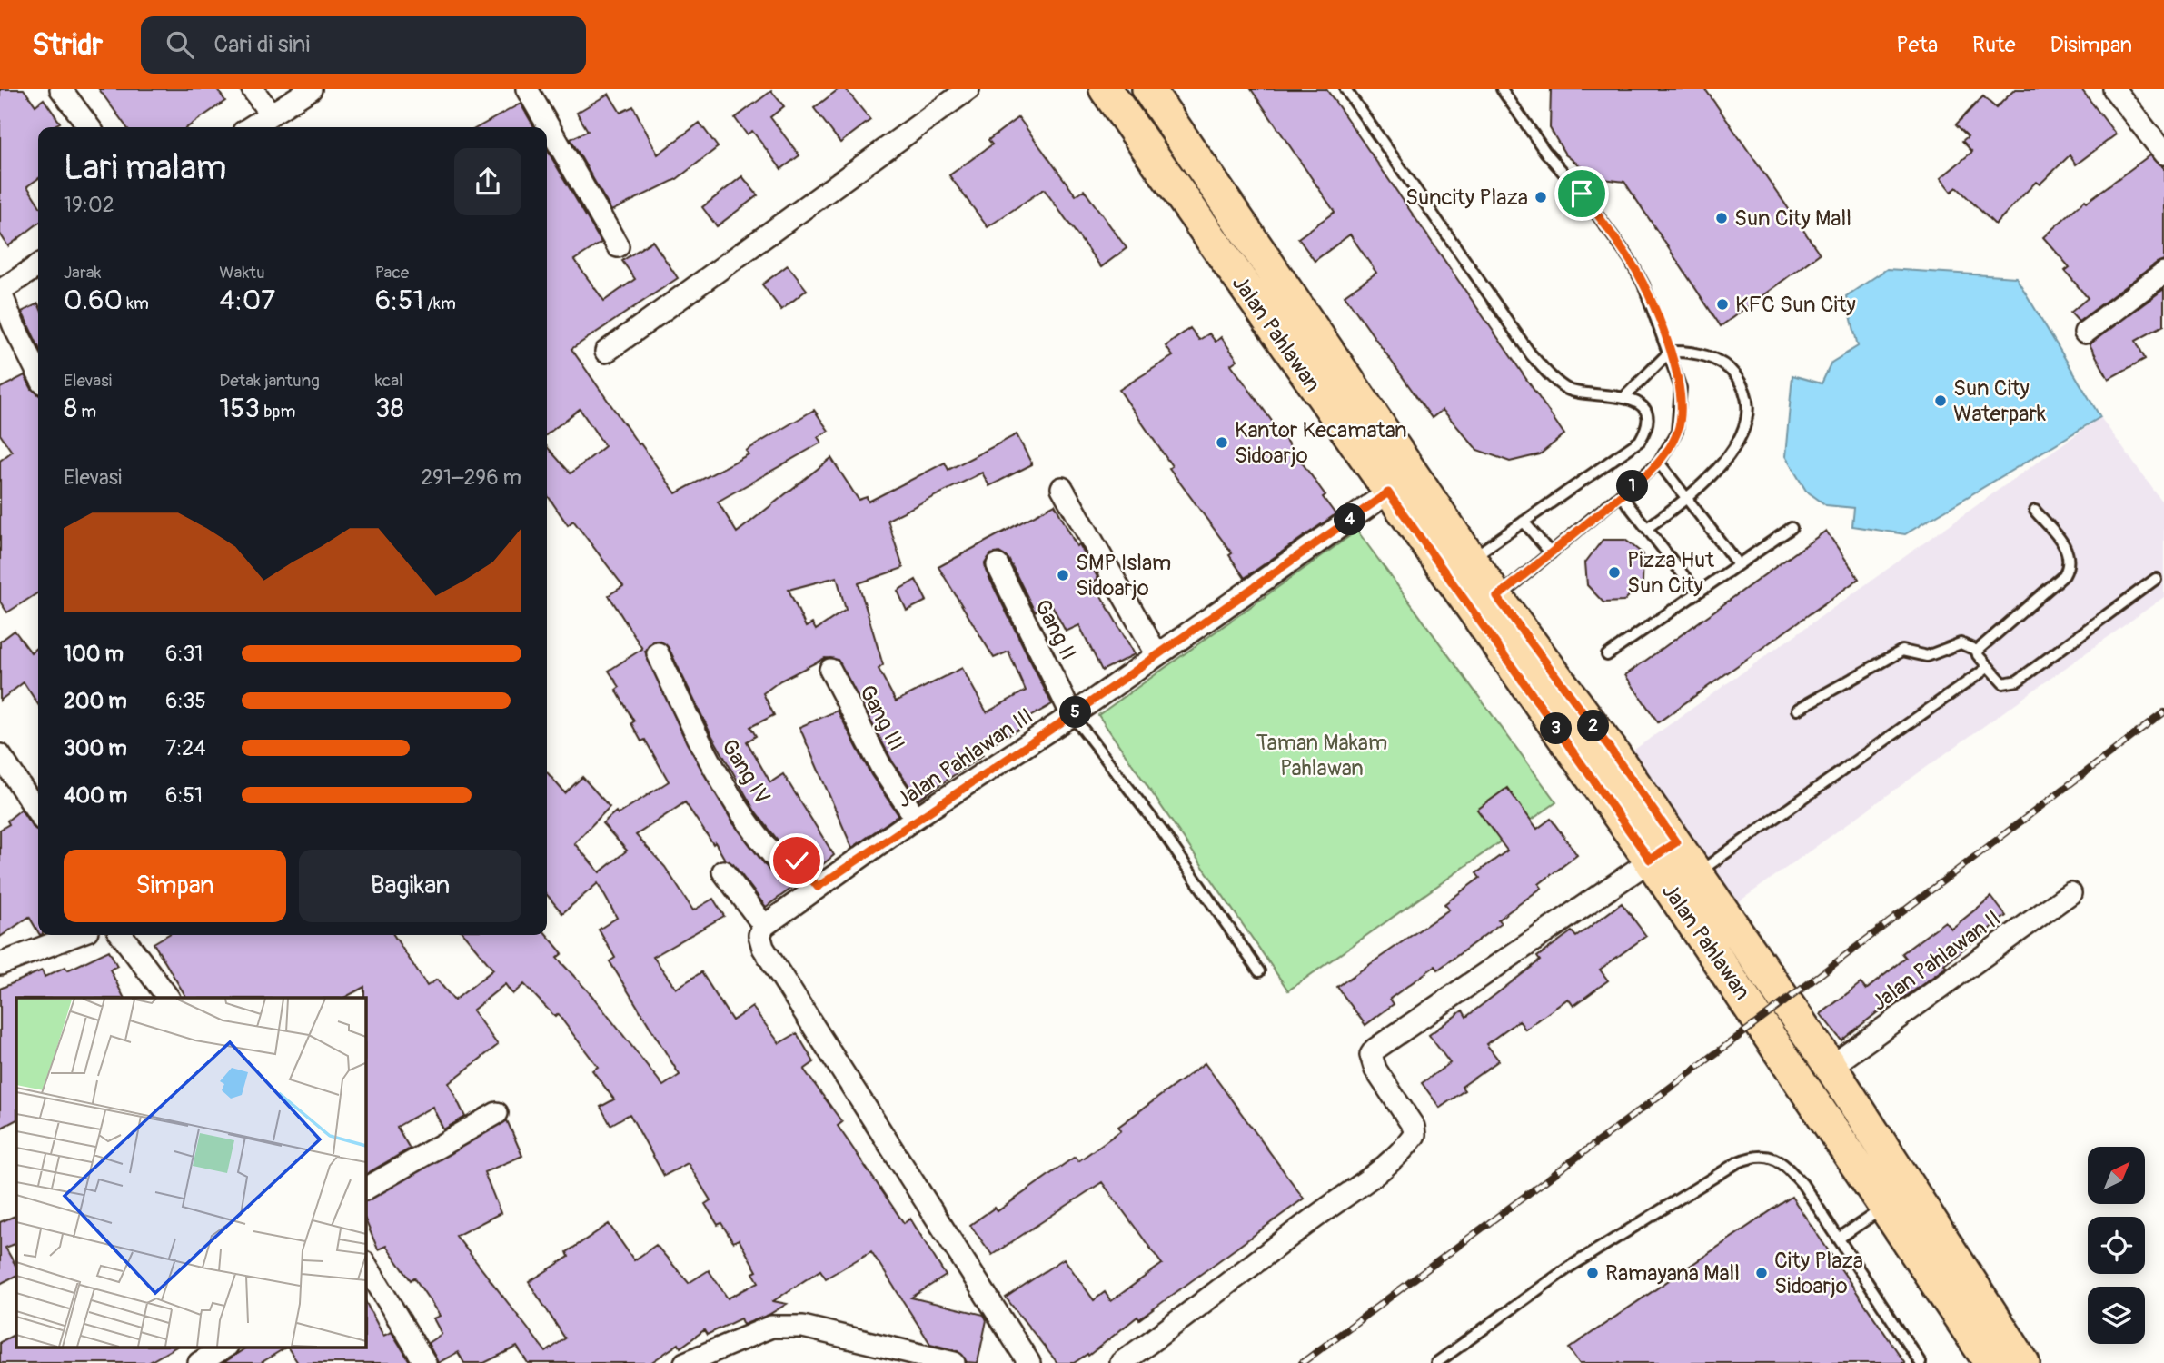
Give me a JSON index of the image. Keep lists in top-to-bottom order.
{
  "streets": {
    "main road": ["Jalan Pahlawan"],
    "street": [
      "Gang II",
      "Gang III",
      "Jalan Pahlawan III",
      "Gang IV",
      "Jalan Pahlawan II"
    ]
  },
  "crossings": [
    ["Jalan Pahlawan", "Jalan Pahlawan III"],
    ["Jalan Pahlawan", "Jalan Pahlawan II"],
    ["Gang II", "Jalan Pahlawan III"],
    ["Gang III", "Jalan Pahlawan III"],
    ["Jalan Pahlawan III", "Gang IV"]
  ],
  "parks": ["Taman Makam Pahlawan"],
  "places": [
    "Suncity Plaza",
    "Sun City Mall",
    "KFC Sun City",
    "Sun City Waterpark",
    "Kantor Kecamatan Sidoarjo",
    "Pizza Hut Sun City",
    "SMP Islam Sidoarjo",
    "Ramayana Mall",
    "City Plaza Sidoarjo"
  ],
  "north": "top right",
  "page": {
    "header": "Stridr",
    "search": "Cari di sini",
    "nav": ["Peta", "Rute", "Disimpan"],
    "heading": ["Lari malam", "19:02"],
    "stats": [
      ["Jarak", "0.60 km"],
      ["Waktu", "4:07"],
      ["Pace", "6:51 /km"],
      ["Elevasi", "8 m"],
      ["Detak jantung", "153 bpm"],
      ["kcal", "38"]
    ],
    "chart": ["Elevasi", "291–296 m"],
    "pins": [
      "1",
      "4",
      "5",
      "2",
      "3"
    ],
    "list": [
      {
        "name": "100 m",
        "note": "6:31"
      },
      {
        "name": "200 m",
        "note": "6:35"
      },
      {
        "name": "300 m",
        "note": "7:24"
      },
      {
        "name": "400 m",
        "note": "6:51"
      }
    ],
    "buttons": ["Simpan", "Bagikan"]
  }
}
